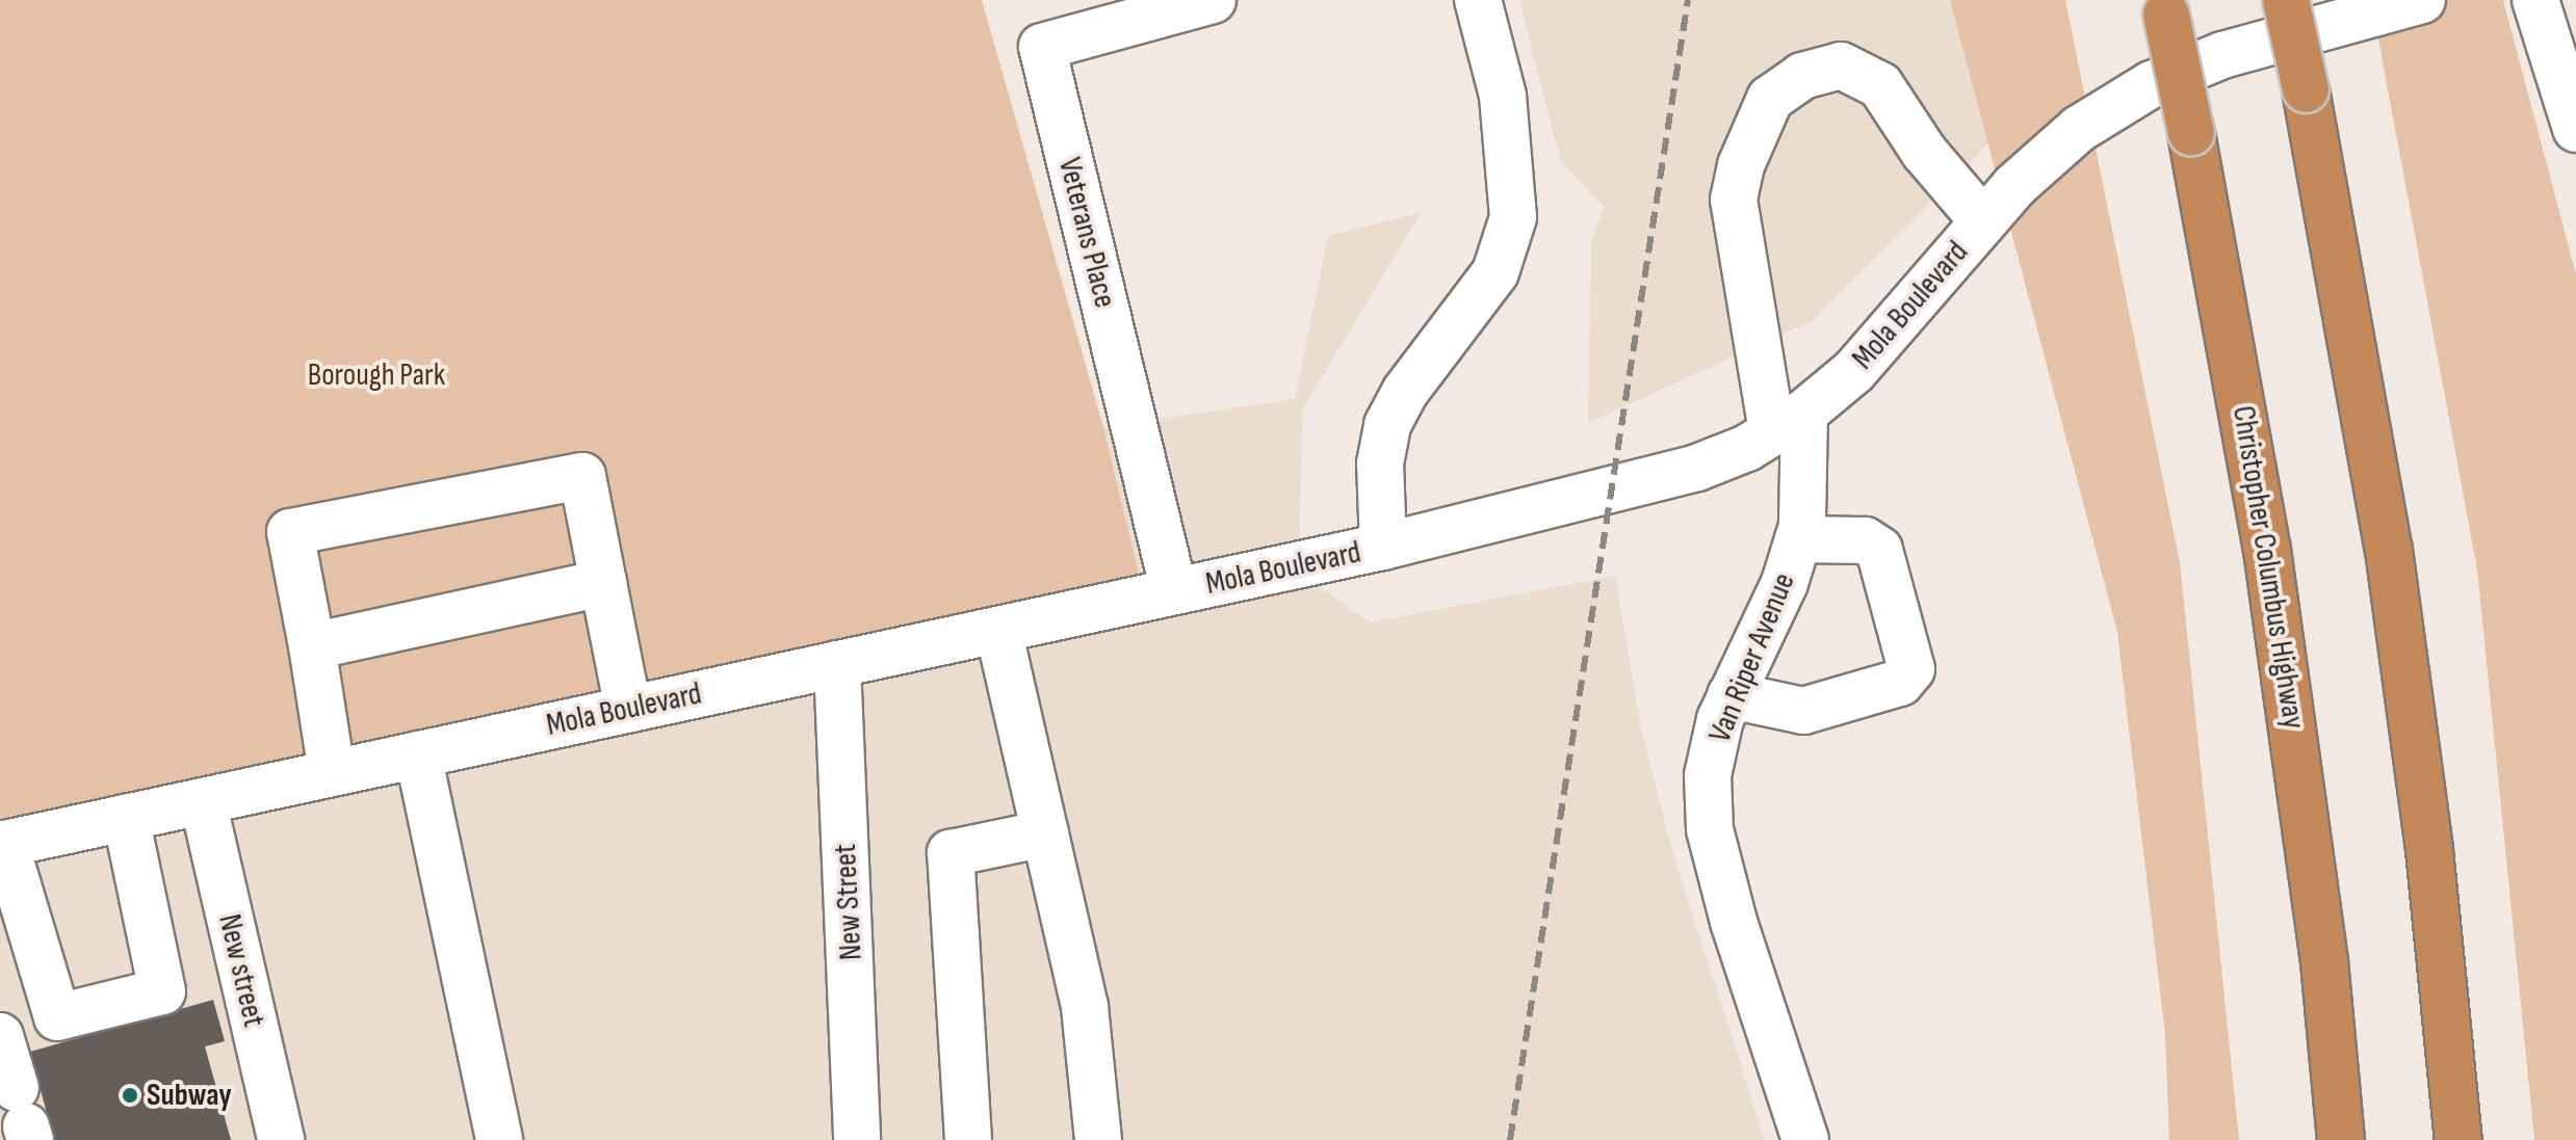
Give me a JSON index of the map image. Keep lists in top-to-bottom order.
{
  "streets": {
    "highway": ["Christopher Columbus Highway"],
    "street": [
      "Veterans Place",
      "Mola Boulevard",
      "Van Riper Avenue",
      "New Street",
      "New street"
    ]
  },
  "crossings": [
    ["Veterans Place", "Mola Boulevard"],
    ["Mola Boulevard", "Van Riper Avenue"],
    ["Mola Boulevard", "New Street"],
    ["Mola Boulevard", "New street"]
  ],
  "parks": ["Borough Park"],
  "places": ["Subway"]
}
